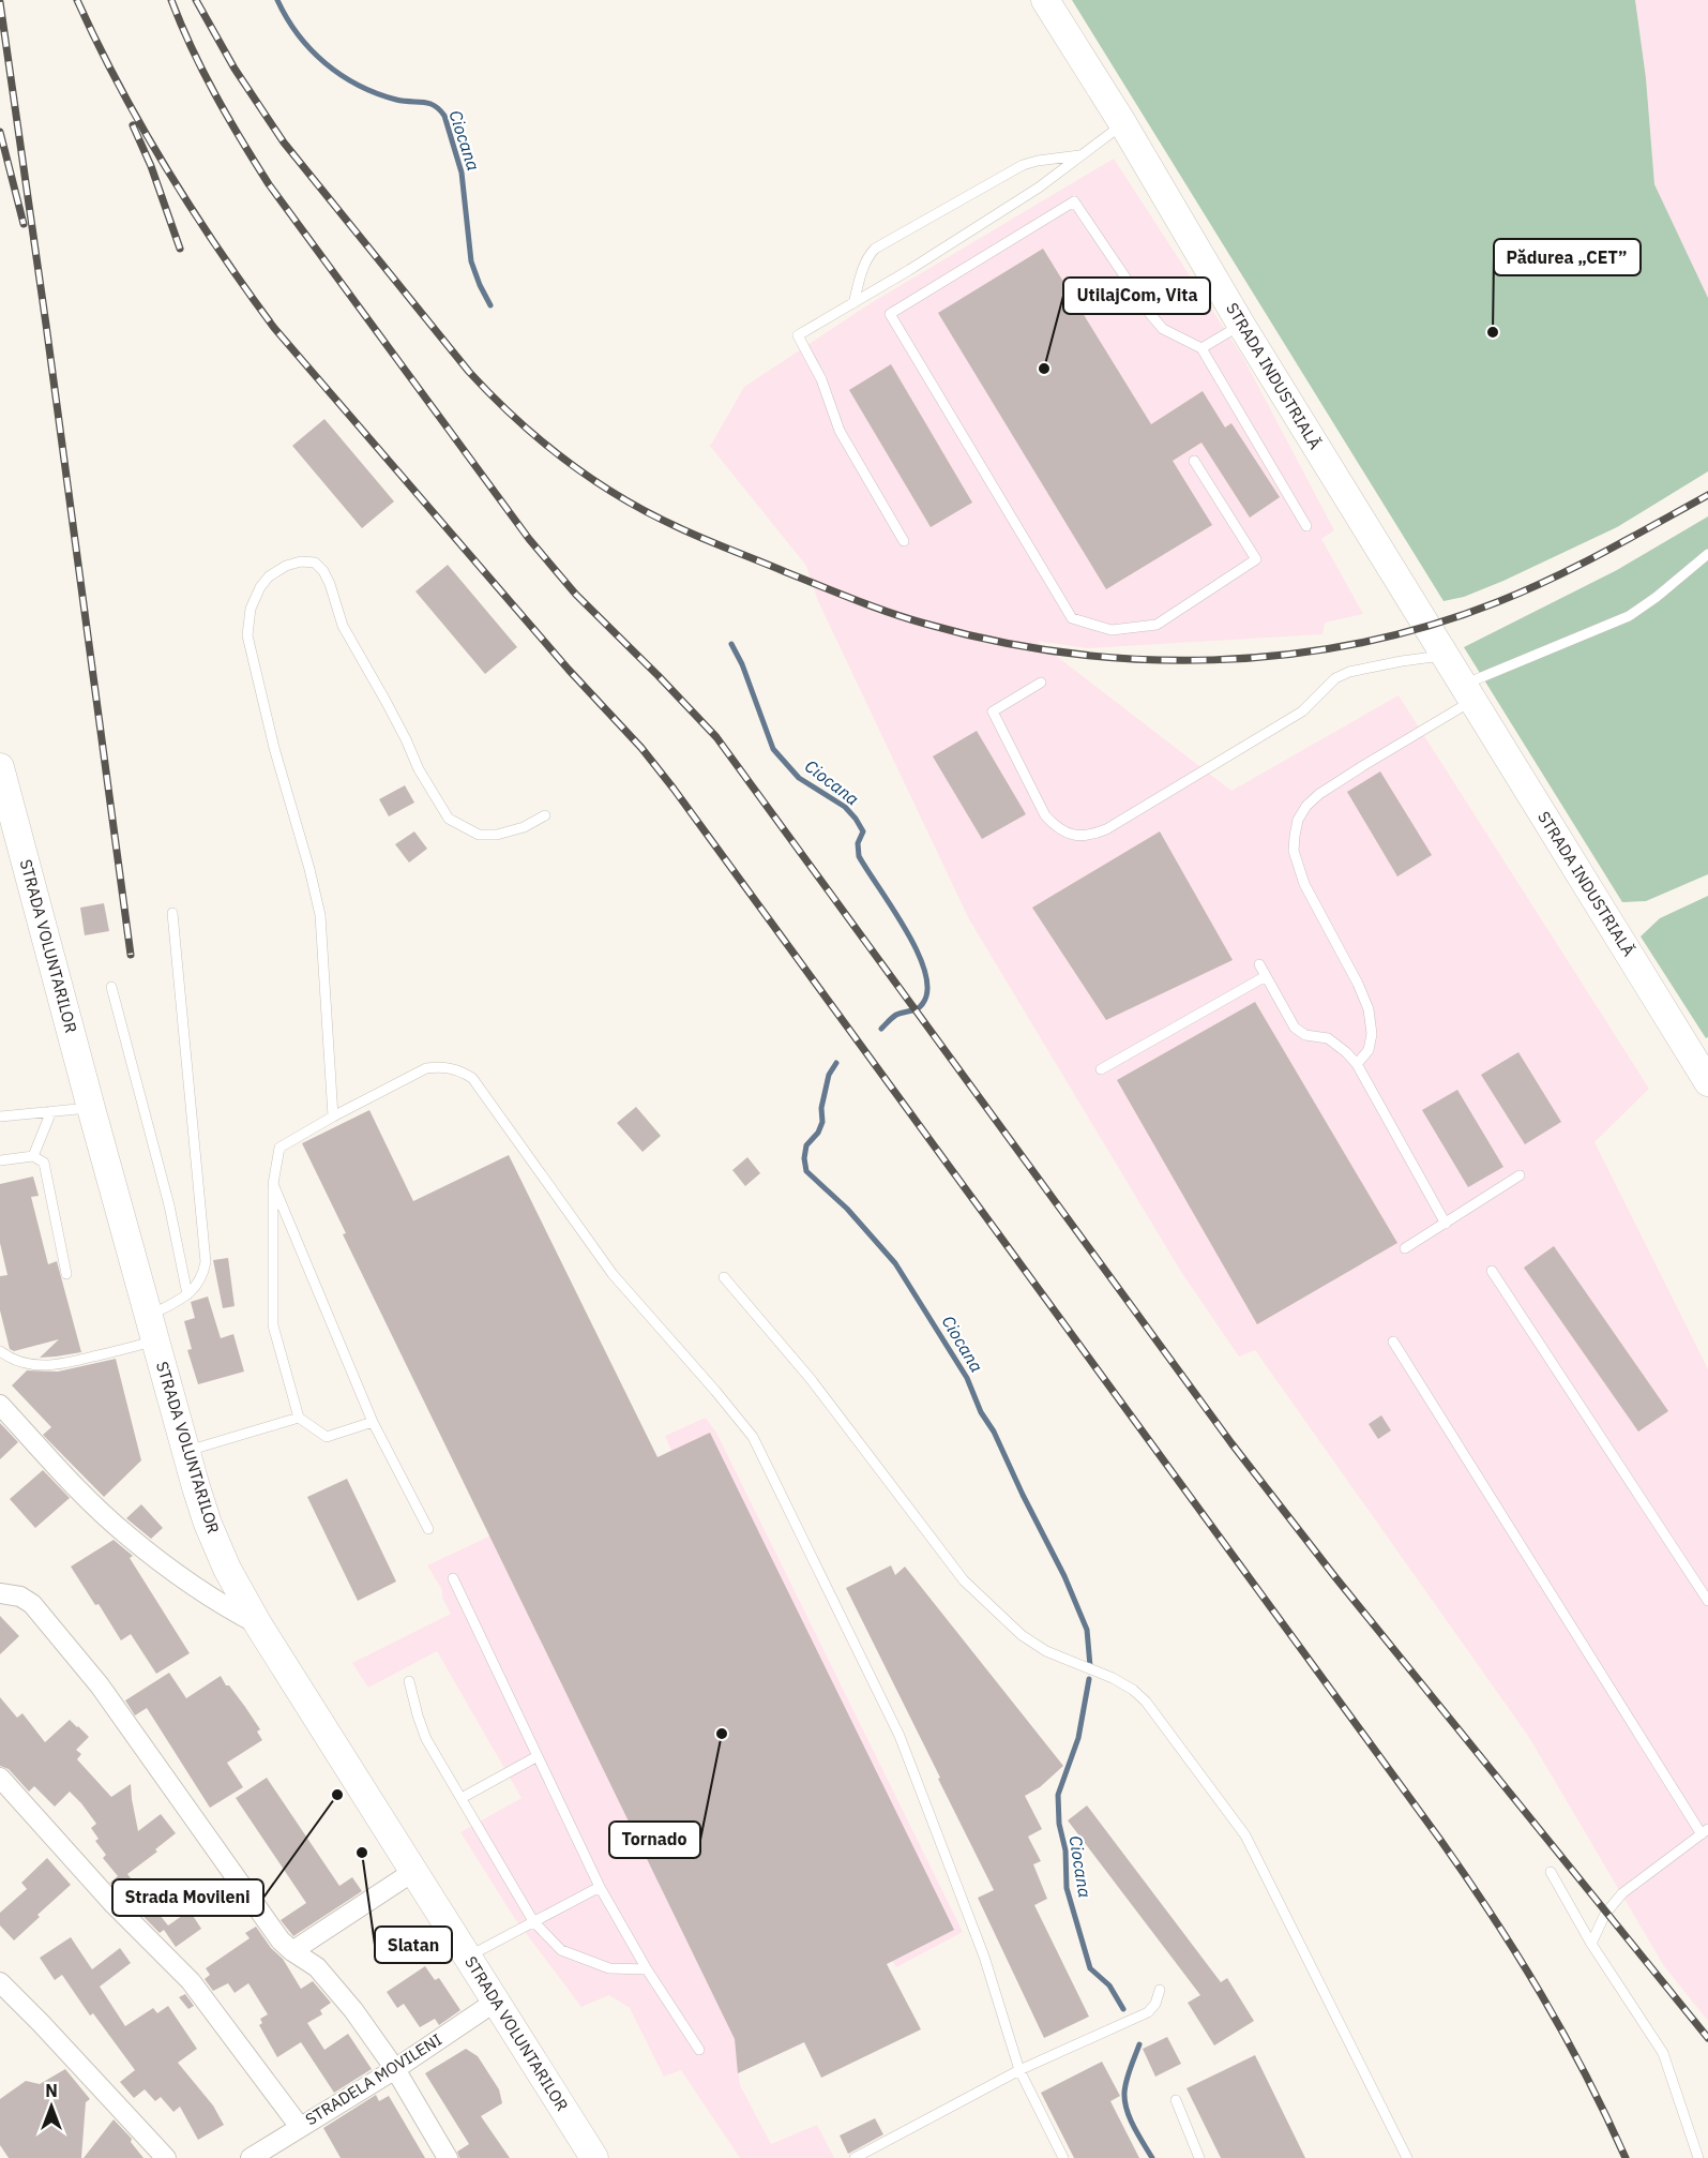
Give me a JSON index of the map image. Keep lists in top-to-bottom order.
{
  "streets": {
    "main road": ["STRADA INDUSTRIALĂ", "STRADA VOLUNTARILOR"],
    "street": ["STRADELA MOVILENI"]
  },
  "crossings": [
    ["STRADA VOLUNTARILOR", "STRADELA MOVILENI"]
  ],
  "water": ["Ciocana"],
  "places": [
    "Pădurea „CET”",
    "UtilajCom, Vita",
    "Tornado",
    "Strada Movileni",
    "Slatan"
  ],
  "north": "top"
}
